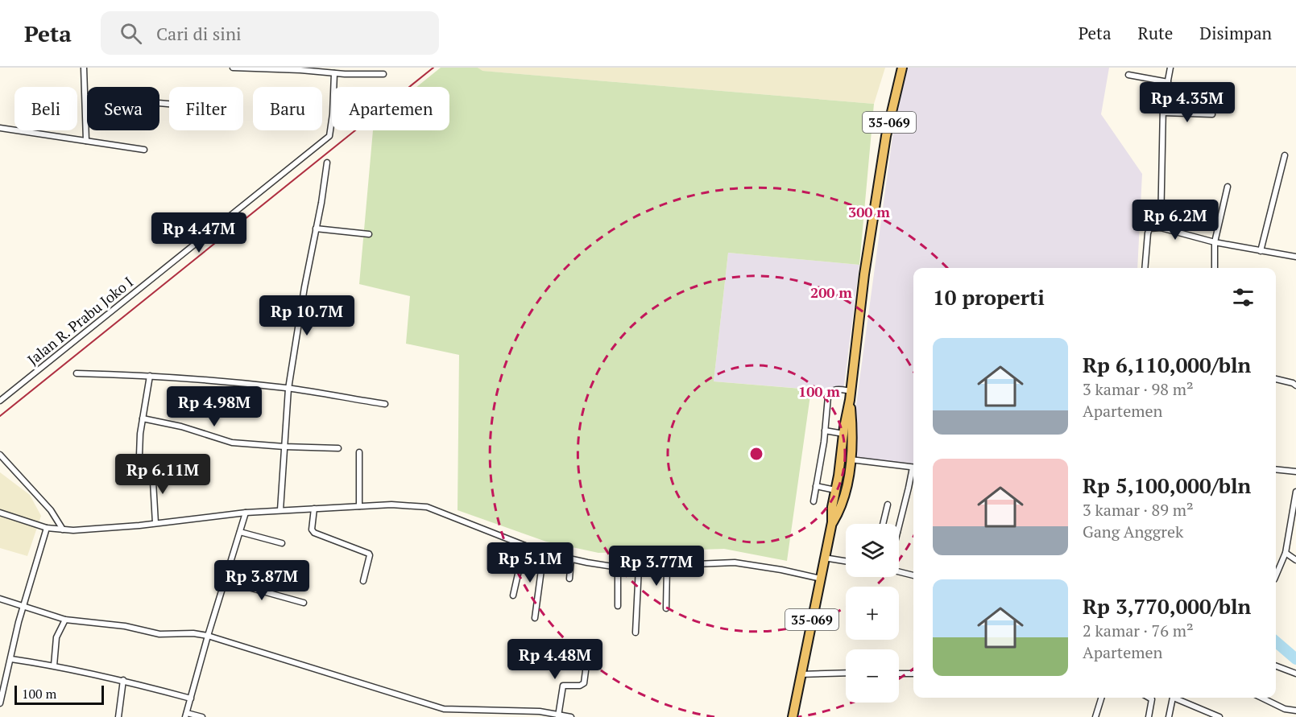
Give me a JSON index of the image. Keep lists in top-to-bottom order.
{
  "streets": {
    "main road": ["35-069"],
    "street": ["Jalan R. Prabu Joko I"]
  },
  "scale_bar": "100 m",
  "page": {
    "header": "Peta",
    "search": "Cari di sini",
    "nav": ["Peta", "Rute", "Disimpan"],
    "price": [
      "Rp 4.35M",
      "Rp 6.2M",
      "Rp 4.47M",
      "Rp 10.7M",
      "Rp 4.98M",
      "Rp 6.11M",
      "Rp 5.1M",
      "Rp 3.77M",
      "Rp 3.87M",
      "Rp 4.48M"
    ],
    "chip": [
      "Beli",
      "Sewa",
      "Filter",
      "Baru",
      "Apartemen"
    ],
    "heading": "10 properti",
    "list": [
      {
        "name": "Rp 6,110,000/bln",
        "note": "3 kamar · 98 m² · Apartemen"
      },
      {
        "name": "Rp 5,100,000/bln",
        "note": "3 kamar · 89 m² · Gang Anggrek"
      },
      {
        "name": "Rp 3,770,000/bln",
        "note": "2 kamar · 76 m² · Apartemen"
      }
    ],
    "map_buttons": ["+", "−"],
    "scale": "100 m"
  },
  "rings": ["300 m", "200 m", "100 m"]
}
